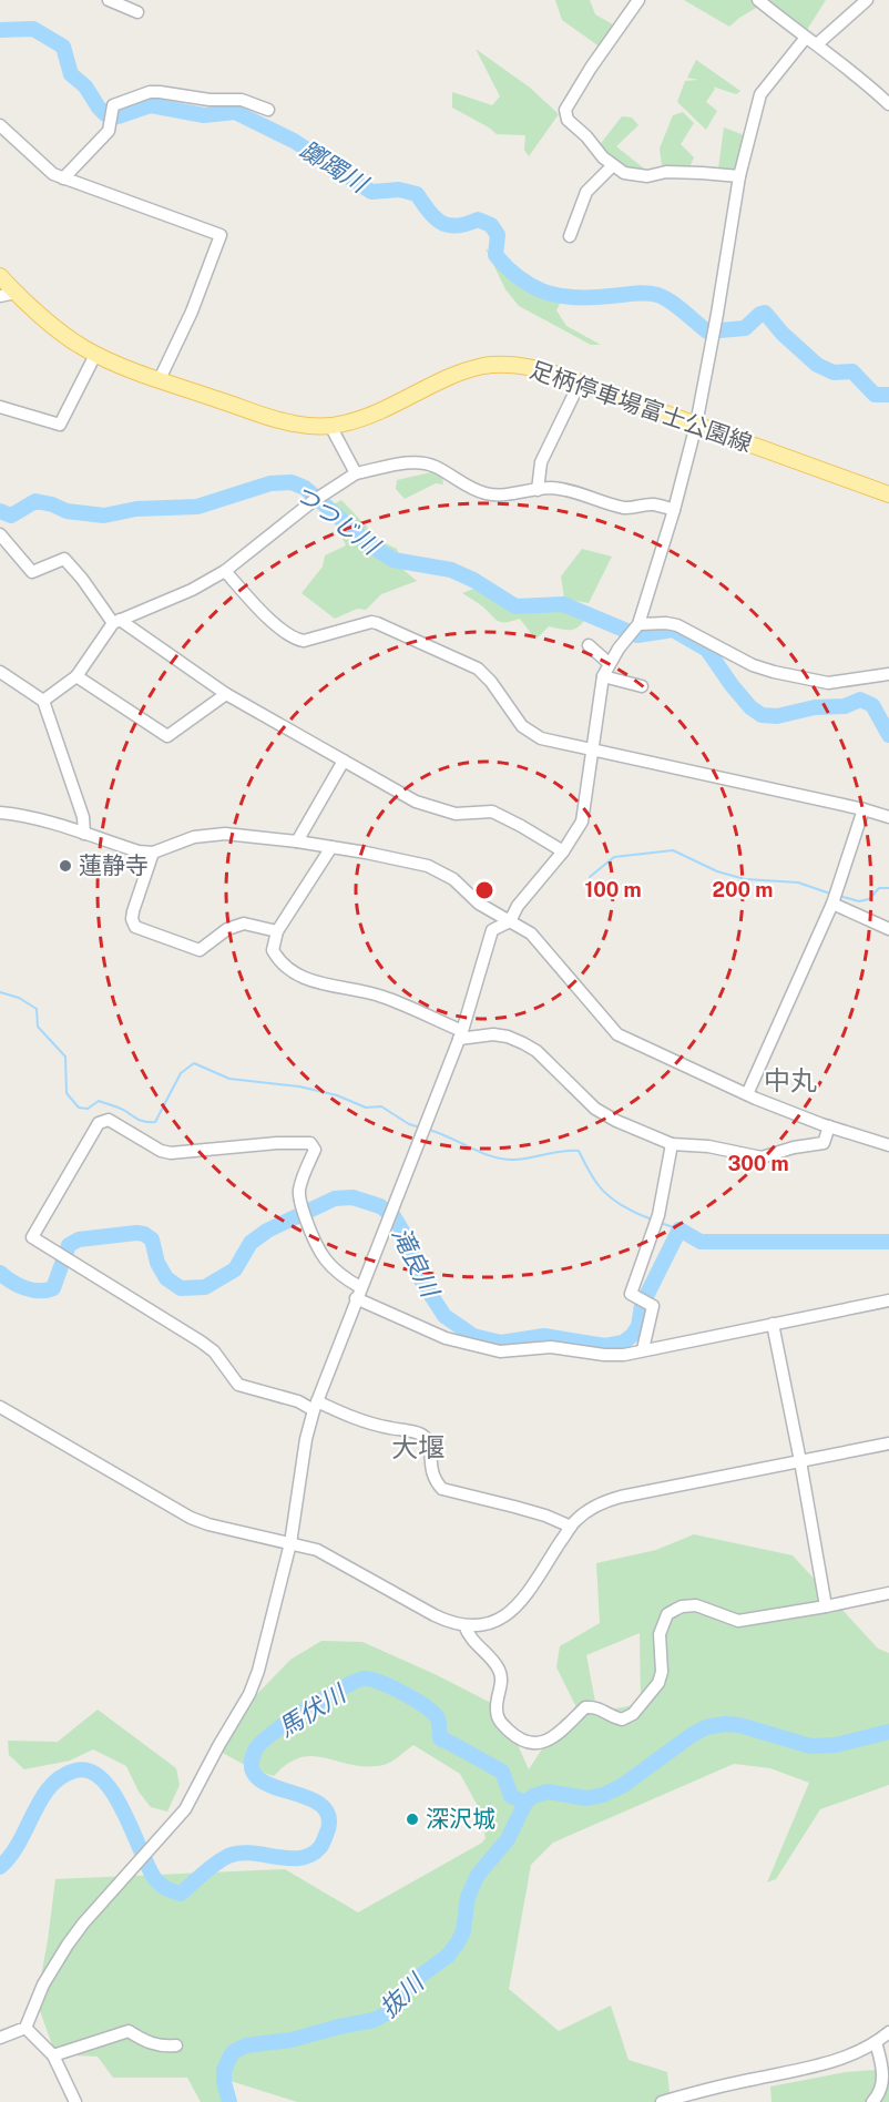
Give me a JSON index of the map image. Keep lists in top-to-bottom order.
{
  "streets": {
    "main road": ["足柄停車場富士公園線"]
  },
  "districts": ["中丸", "大堰"],
  "water": [
    "躑躅川",
    "つつじ川",
    "滝良川",
    "馬伏川",
    "抜川"
  ],
  "places": ["蓮静寺", "深沢城"],
  "rings": ["100 m", "200 m", "300 m"]
}
